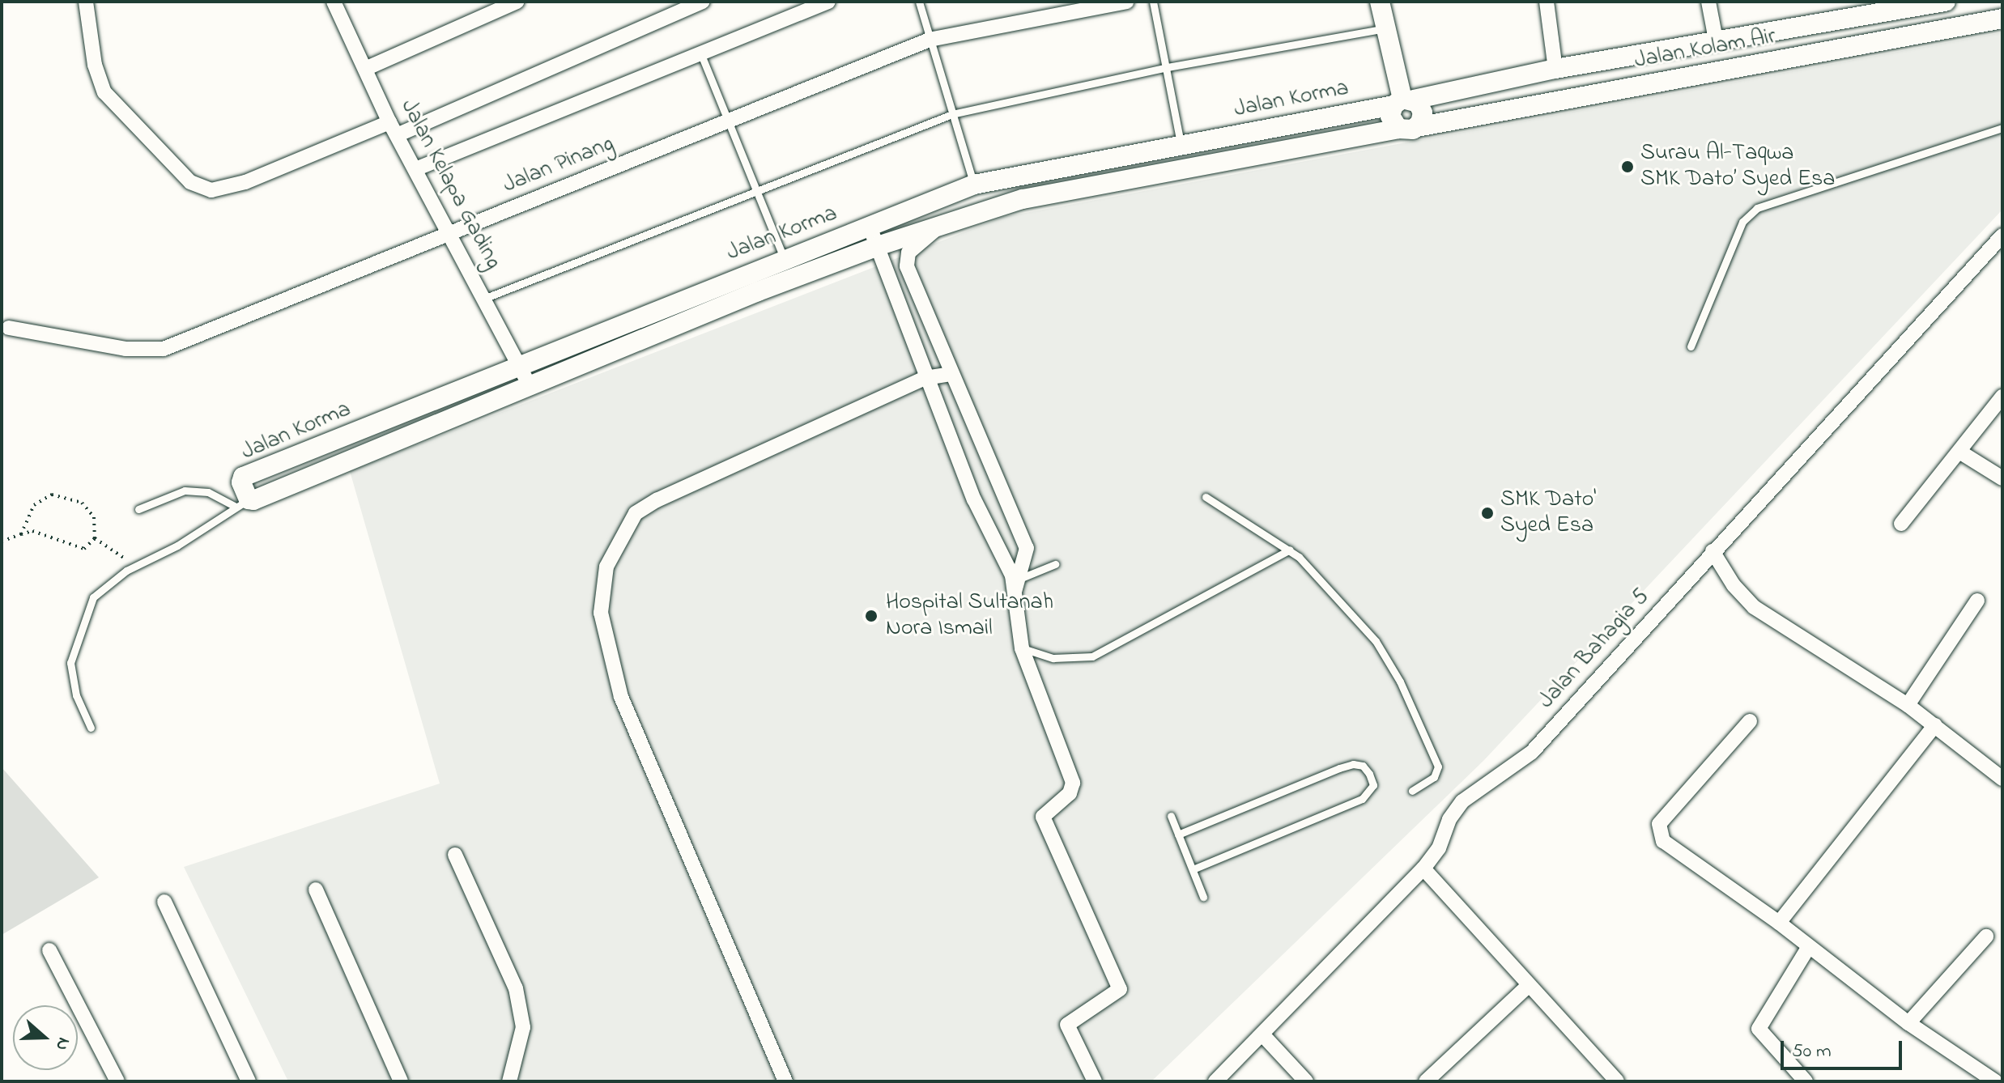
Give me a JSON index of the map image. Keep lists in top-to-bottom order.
{
  "streets": {
    "street": [
      "Jalan Kolam Air",
      "Jalan Korma",
      "Jalan Pinang",
      "Jalan Kelapa Gading",
      "Jalan Bahagia 5"
    ]
  },
  "crossings": [
    ["Jalan Kolam Air", "Jalan Korma"],
    ["Jalan Korma", "Jalan Kelapa Gading"],
    ["Jalan Pinang", "Jalan Kelapa Gading"]
  ],
  "places": ["Surau Al-Taqwa SMK Dato’ Syed Esa", "SMK Dato' Syed Esa", "Hospital Sultanah Nora Ismail"],
  "scale_bar": "50 m",
  "north": "right"
}
